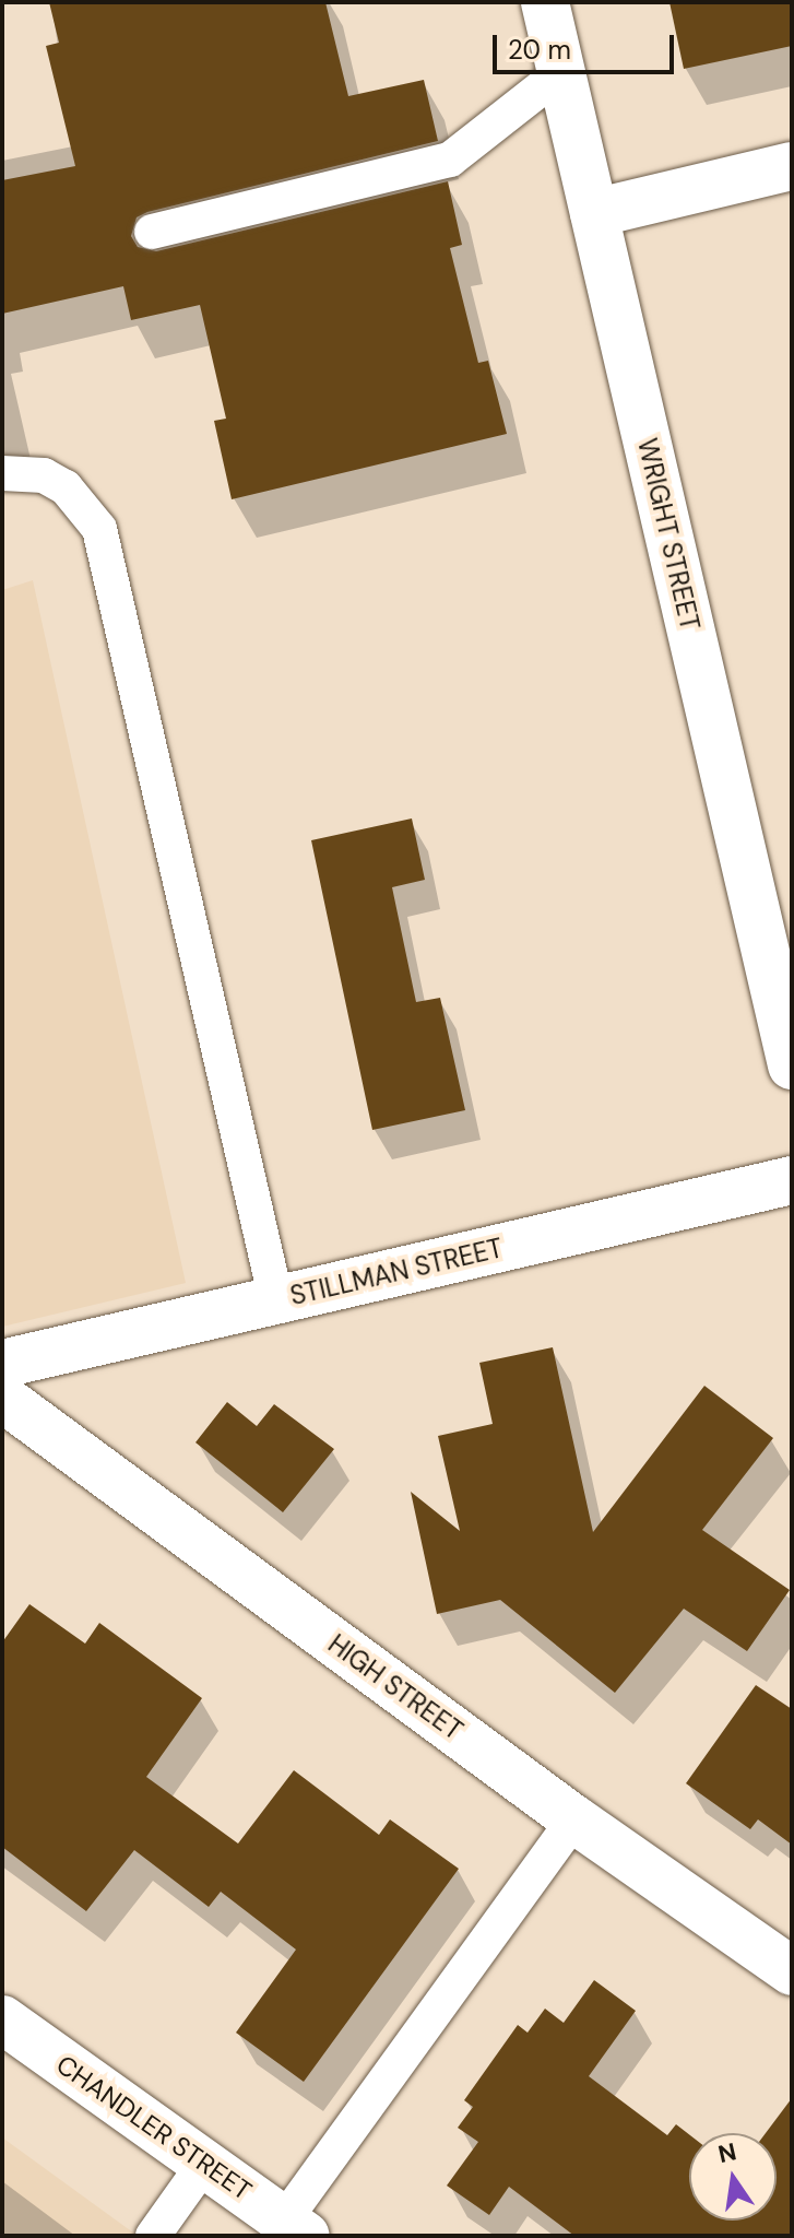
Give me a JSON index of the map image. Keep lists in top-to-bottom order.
{
  "streets": {
    "street": [
      "WRIGHT STREET",
      "STILLMAN STREET",
      "HIGH STREET",
      "CHANDLER STREET"
    ]
  },
  "scale_bar": "20 m",
  "north": "top"
}
